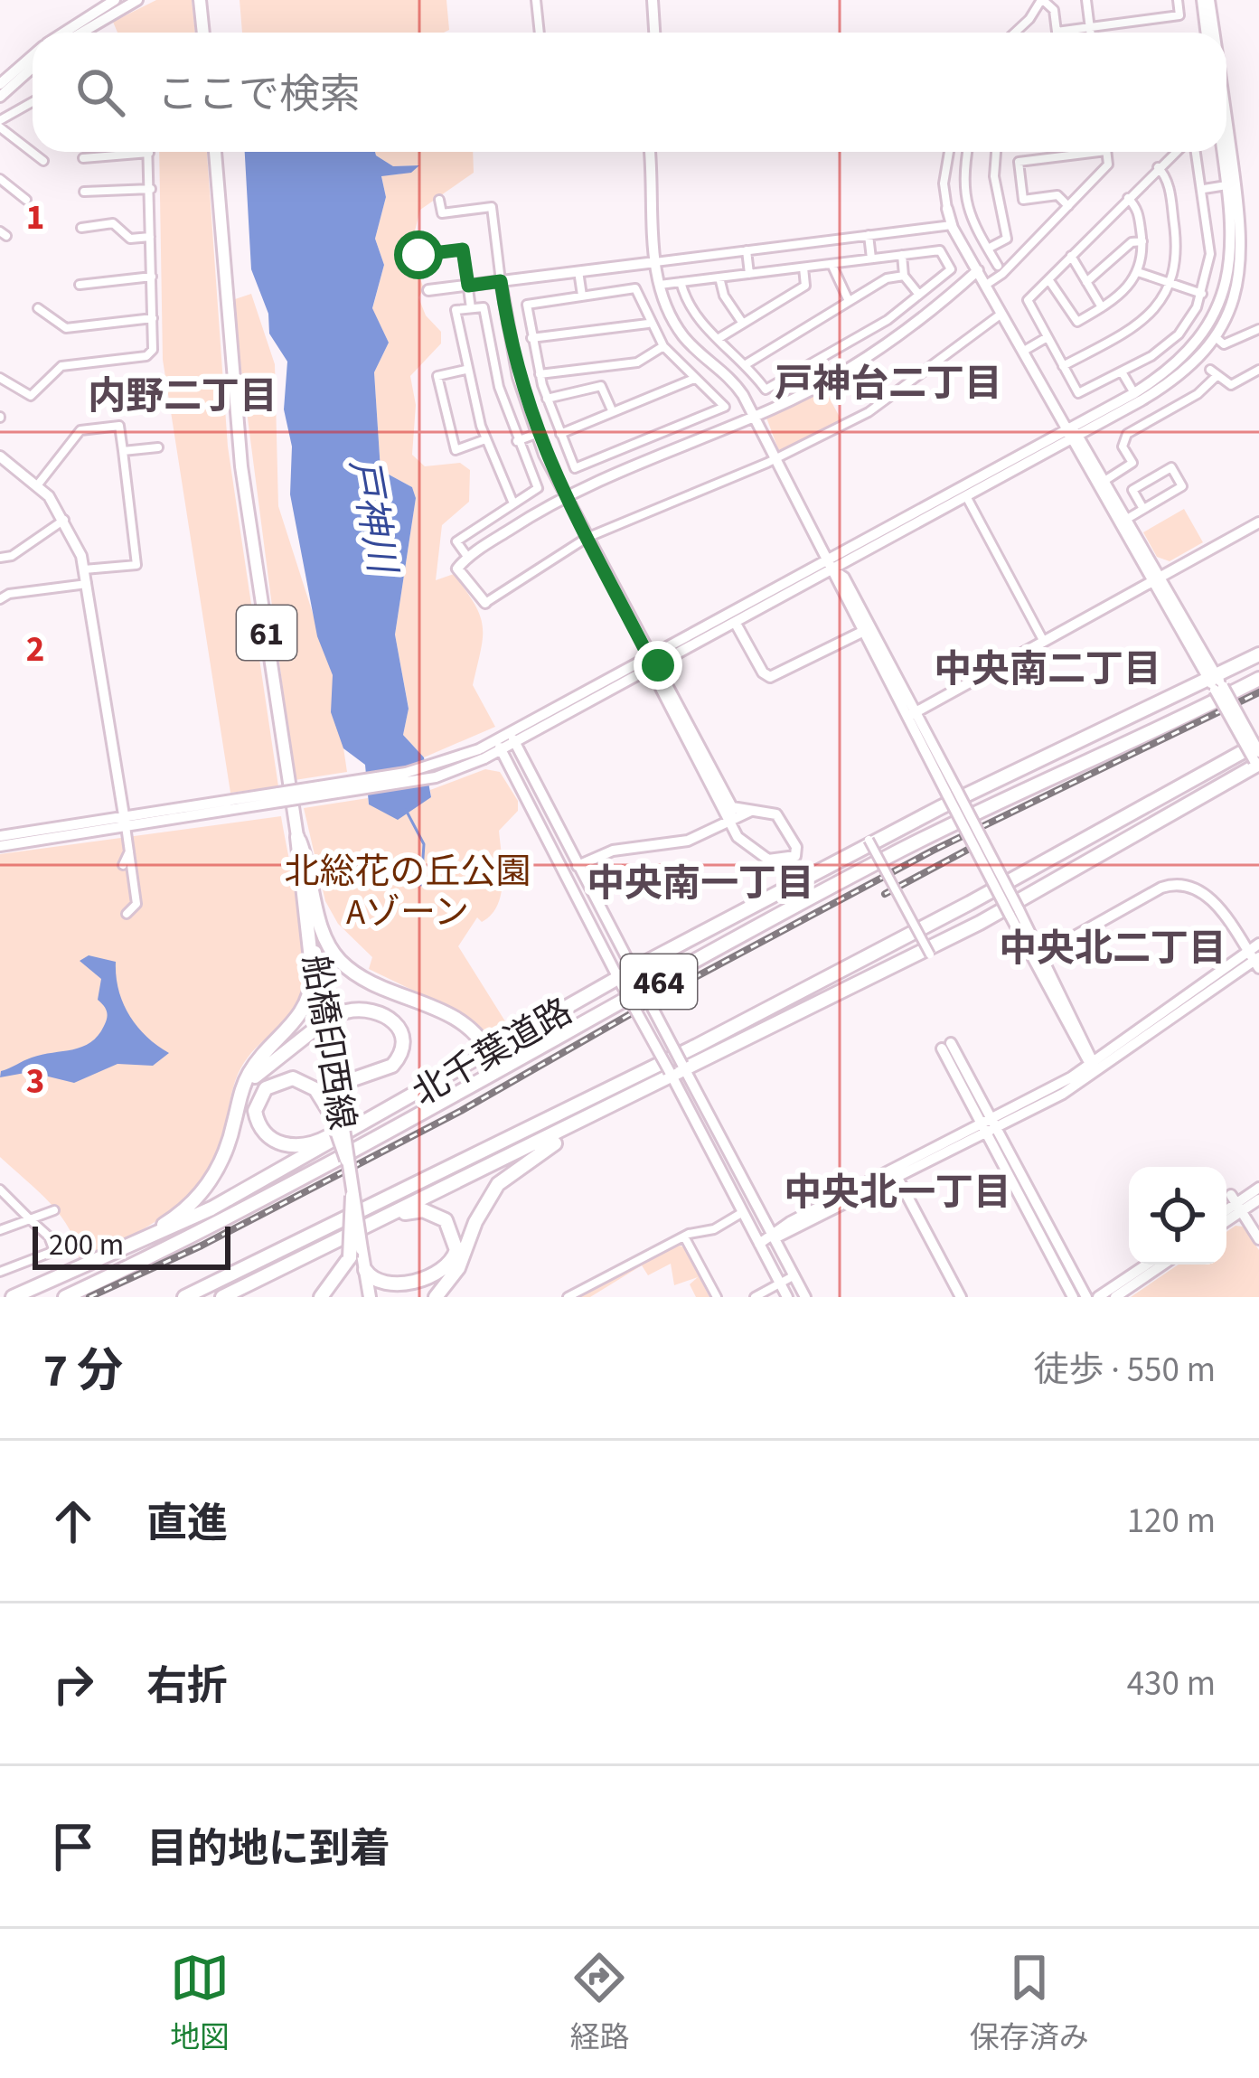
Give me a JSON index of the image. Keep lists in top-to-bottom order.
{
  "streets": {
    "highway": ["464", "北千葉道路"],
    "main road": ["61", "船橋印西線"]
  },
  "districts": [
    "戸神台二丁目",
    "内野二丁目",
    "中央南二丁目",
    "中央南一丁目",
    "中央北二丁目",
    "中央北一丁目"
  ],
  "water": ["戸神川"],
  "parks": ["北総花の丘公園 Aゾーン"],
  "scale_bar": "200 m",
  "page": {
    "search": "ここで検索",
    "scale": "200 m",
    "heading": ["7 分", "徒歩 · 550 m"],
    "list": [
      ["直進", "120 m"],
      ["右折", "430 m"],
      "目的地に到着"
    ],
    "nav": ["地図", "経路", "保存済み"]
  },
  "grid": {
    "rows": ["1", "2", "3"]
  }
}
